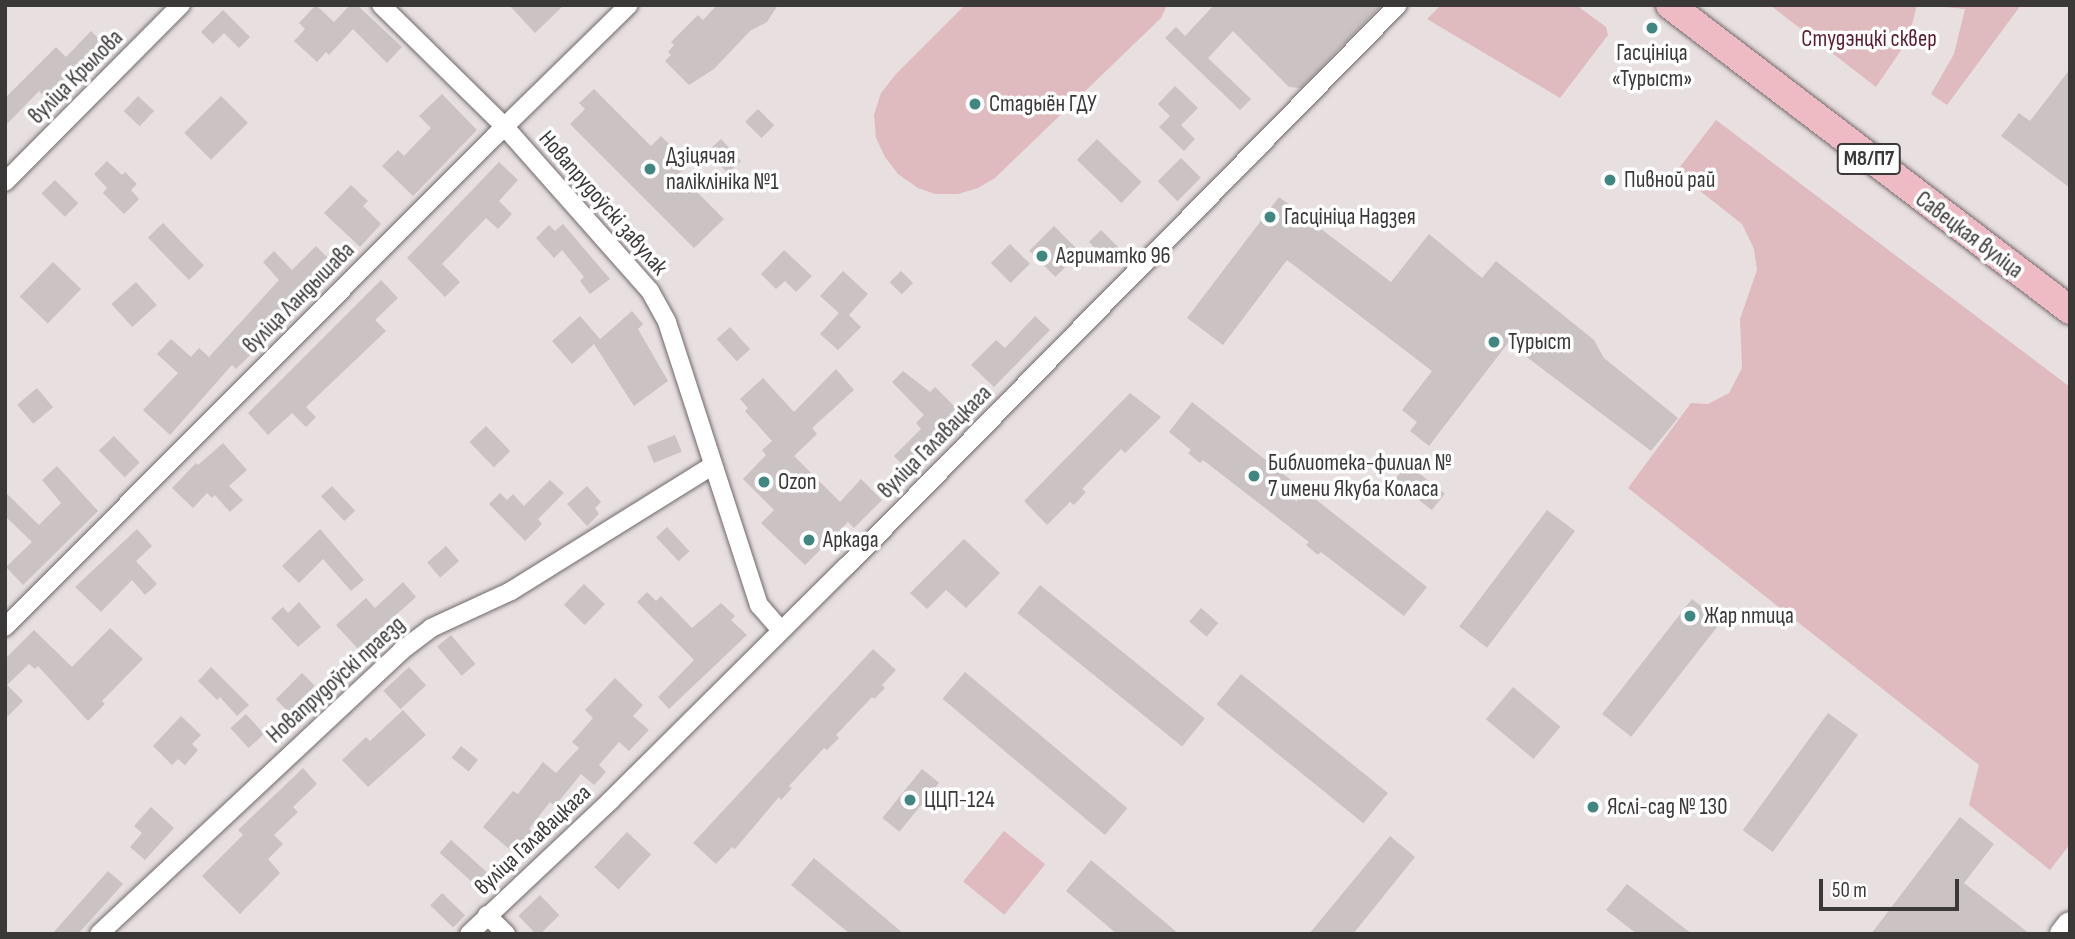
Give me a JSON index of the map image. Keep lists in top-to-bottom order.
{
  "streets": {
    "main road": ["М8/П7", "Савецкая вуліца"],
    "street": [
      "вуліца Крылова",
      "Новапрудоўскі завулак",
      "вуліца Ландышава",
      "вуліца Галавацкага",
      "Новапрудоўскі праезд"
    ]
  },
  "crossings": [
    ["Новапрудоўскі завулак", "вуліца Ландышава"],
    ["Новапрудоўскі завулак", "вуліца Галавацкага"],
    ["Новапрудоўскі завулак", "Новапрудоўскі праезд"]
  ],
  "parks": ["Студэнцкі сквер"],
  "places": [
    "Гасцініца «Турыст»",
    "Стадыён ГДУ",
    "Дзіцячая паліклініка №1",
    "Пивной рай",
    "Гасцініца Надзея",
    "Агриматко 96",
    "Турыст",
    "Библиотека-филиал № 7 имени Якуба Коласа",
    "Ozon",
    "Аркада",
    "Жар птица",
    "ЦЦП-124",
    "Яслі-сад № 130"
  ],
  "scale_bar": "50 m"
}
